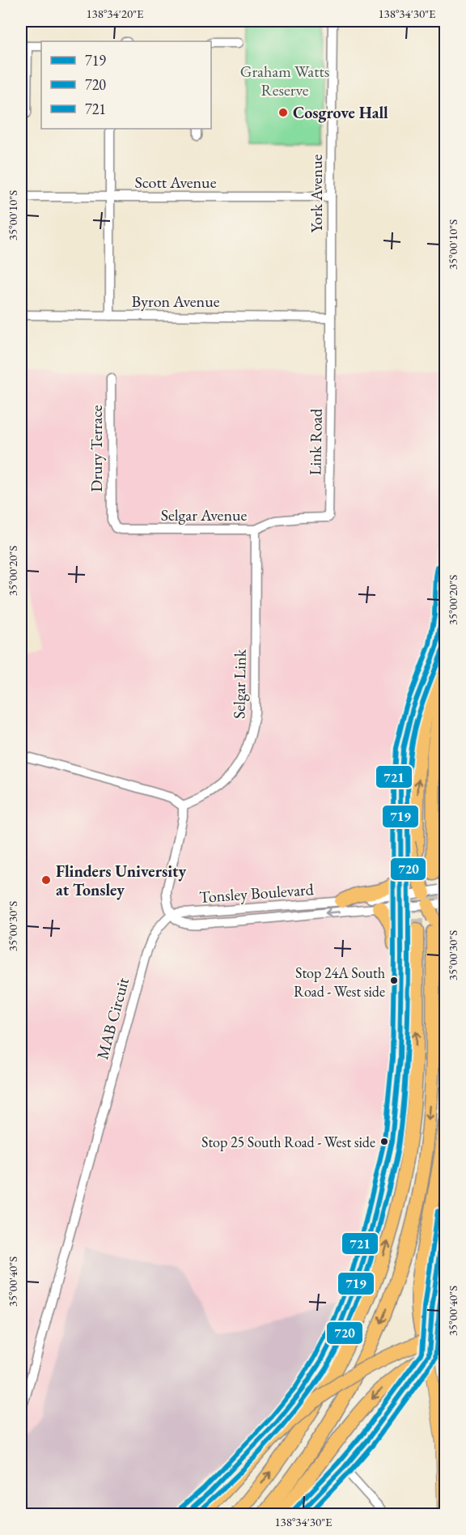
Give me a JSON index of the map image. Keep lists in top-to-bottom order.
{
  "streets": {
    "street": [
      "Scott Avenue",
      "York Avenue",
      "Byron Avenue",
      "Link Road",
      "Drury Terrace",
      "Selgar Avenue",
      "Selgar Link",
      "Tonsley Boulevard",
      "MAB Circuit"
    ]
  },
  "crossings": [
    ["Scott Avenue", "York Avenue"],
    ["York Avenue", "Byron Avenue"],
    ["York Avenue", "Link Road"],
    ["Link Road", "Selgar Avenue"],
    ["Drury Terrace", "Selgar Avenue"],
    ["Selgar Avenue", "Selgar Link"],
    ["Tonsley Boulevard", "MAB Circuit"]
  ],
  "parks": ["Graham Watts Reserve"],
  "places": [
    "Cosgrove Hall",
    "Flinders University at Tonsley",
    "Stop 24A South Road - West side",
    "Stop 25 South Road - West side"
  ],
  "lines": ["transit line 721", "transit line 719", "transit line 720"],
  "legend": ["719", "720", "721"],
  "coordinates": [
    "138°34'20\"E",
    "138°34'30\"E",
    "35°00'10\"S",
    "35°00'20\"S",
    "35°00'30\"S",
    "35°00'40\"S"
  ]
}
